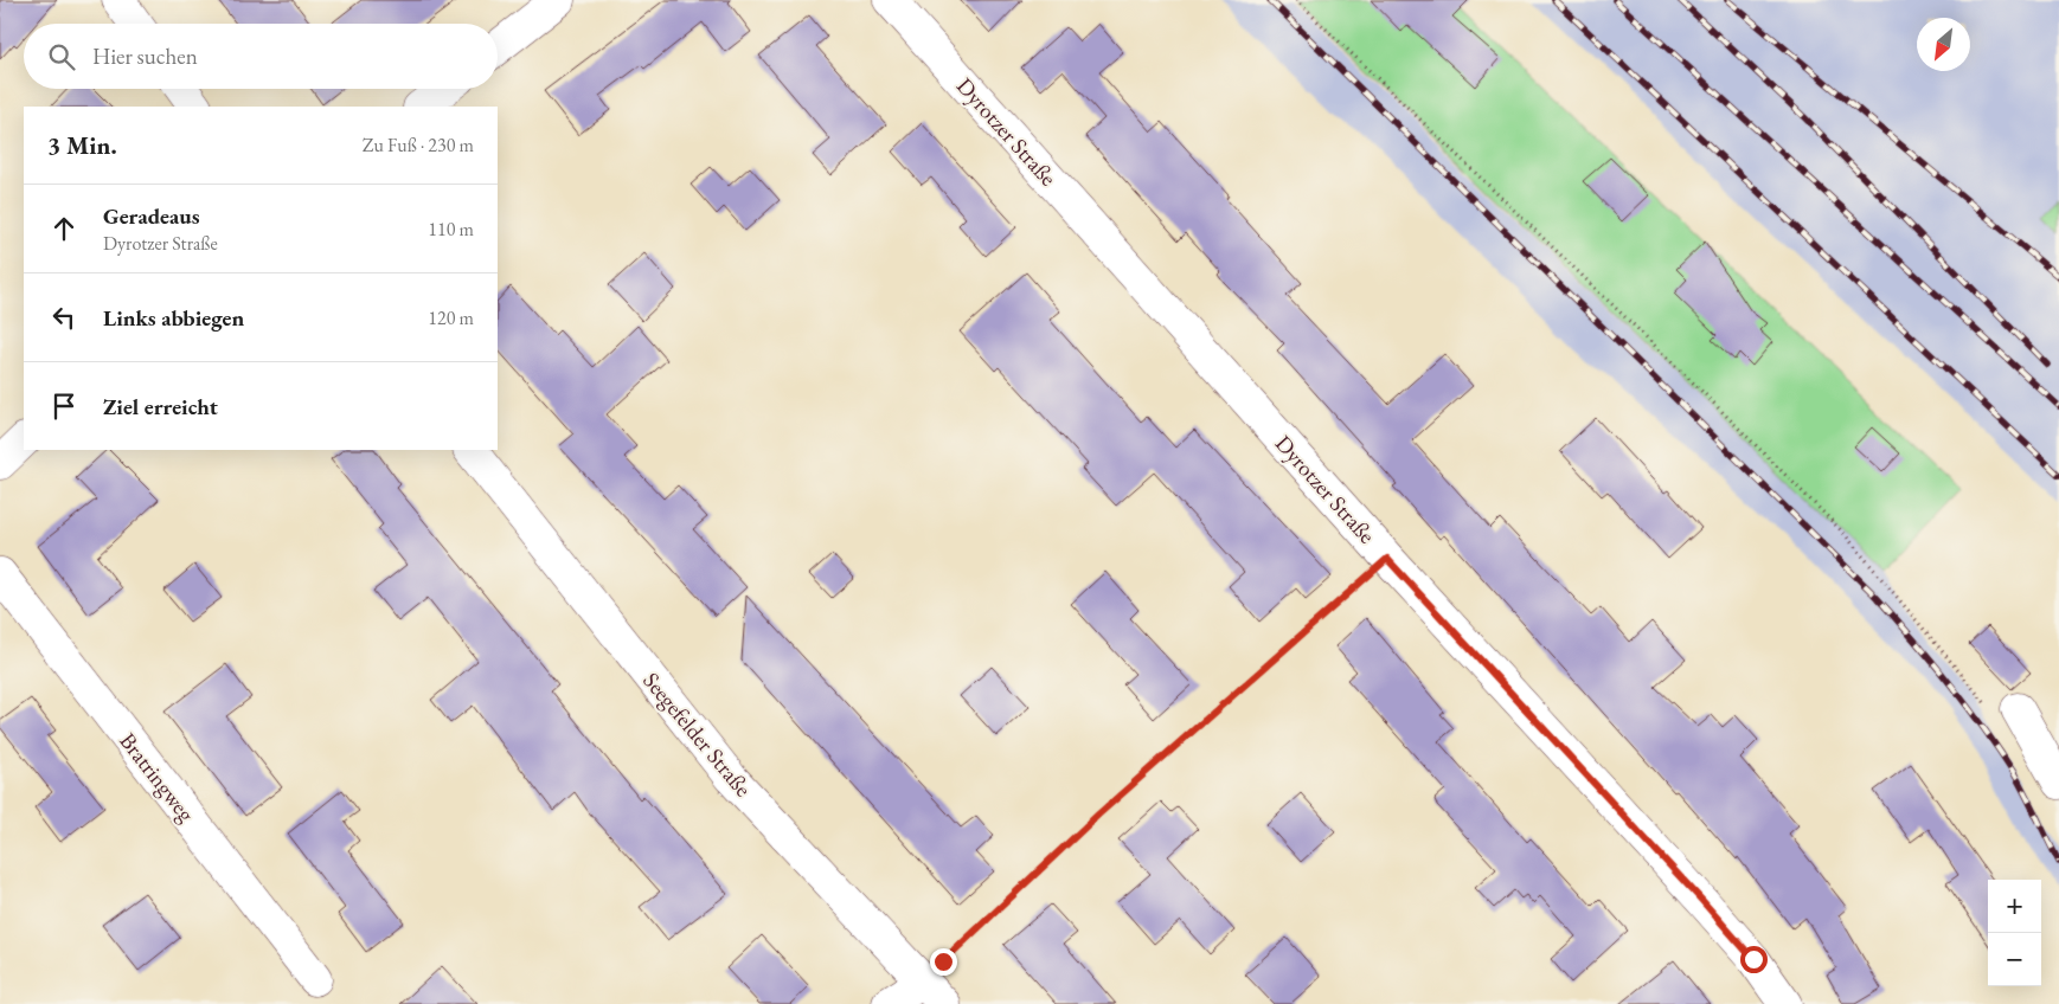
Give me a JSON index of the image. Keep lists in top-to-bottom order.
{
  "streets": {
    "street": ["Dyrotzer Straße", "Seegefelder Straße", "Bratringweg"]
  },
  "north": "bottom left",
  "page": {
    "search": "Hier suchen",
    "heading": ["3 Min.", "Zu Fuß · 230 m"],
    "list": [
      ["Geradeaus", "Dyrotzer Straße", "110 m"],
      ["Links abbiegen", "120 m"],
      "Ziel erreicht"
    ],
    "map_buttons": ["+", "−"]
  }
}
